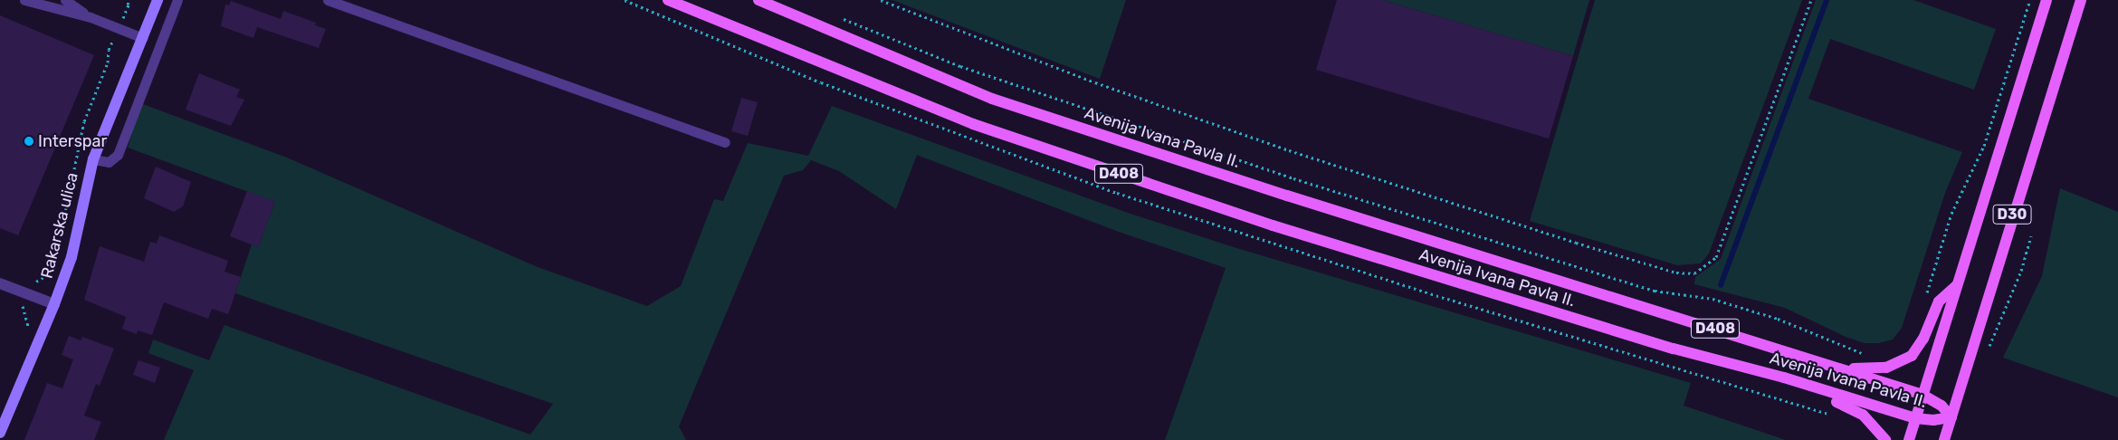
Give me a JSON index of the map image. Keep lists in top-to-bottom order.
{
  "streets": {
    "main road": [
      "Avenija Ivana Pavla II.",
      "D408",
      "D30",
      "Rakarska ulica"
    ]
  },
  "crossings": [
    ["Avenija Ivana Pavla II.", "D30"]
  ],
  "places": ["Interspar"]
}
